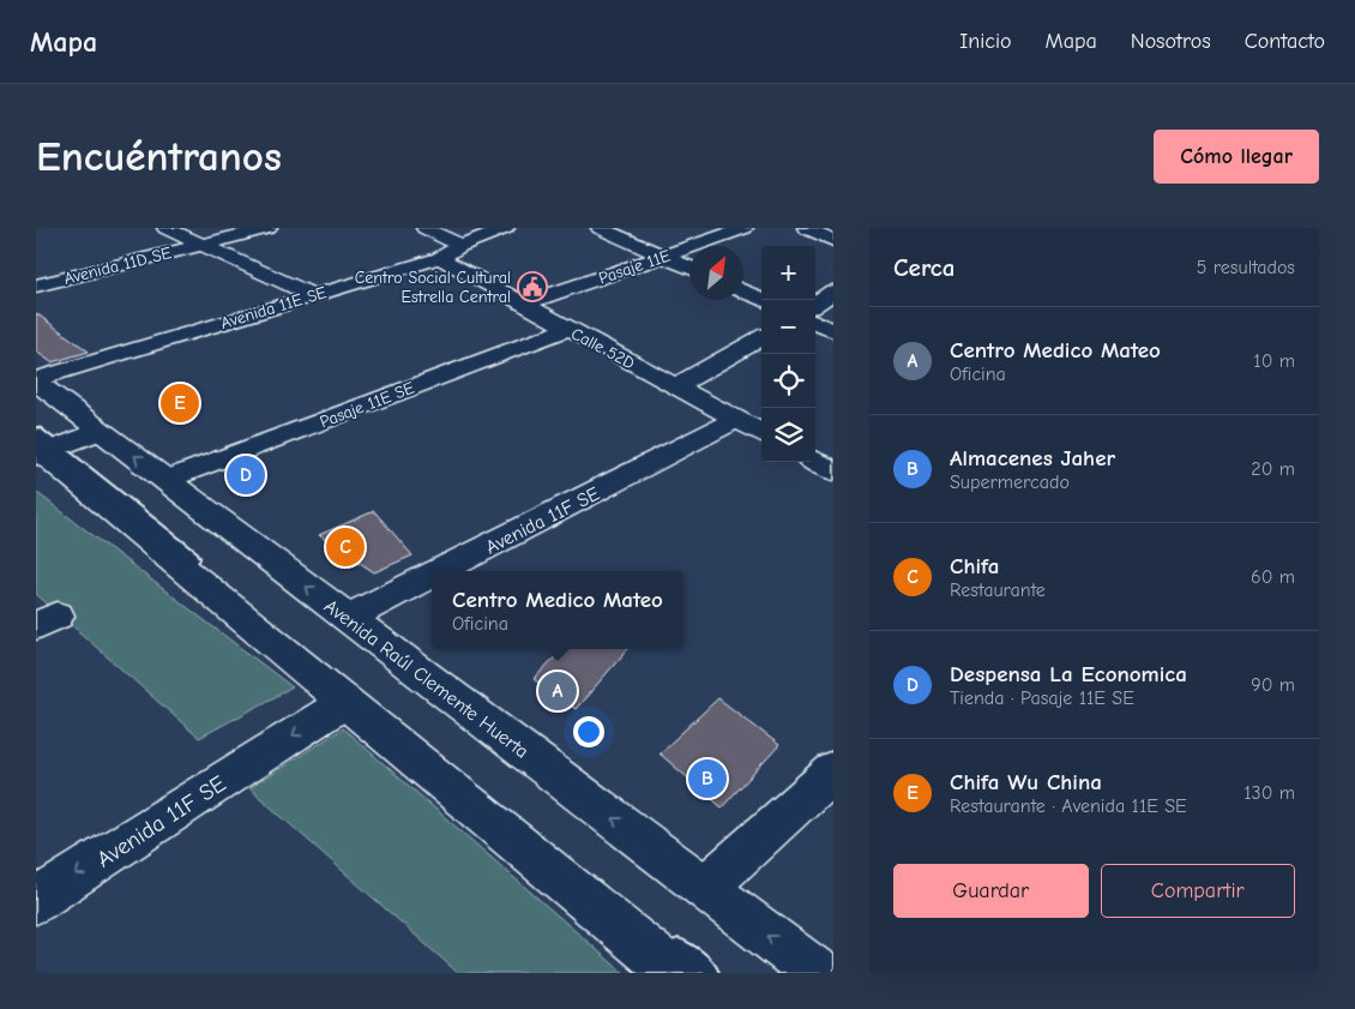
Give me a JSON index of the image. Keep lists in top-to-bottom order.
{
  "streets": {
    "street": [
      "Avenida 11D SE",
      "Pasaje 11E",
      "Avenida 11E SE",
      "Calle 52D",
      "Pasaje 11E SE",
      "Avenida 11F SE",
      "Avenida Raúl Clemente Huerta"
    ]
  },
  "crossings": [
    ["Pasaje 11E", "Calle 52D"],
    ["Avenida 11E SE", "Calle 52D"],
    ["Avenida 11E SE", "Avenida Raúl Clemente Huerta"],
    ["Calle 52D", "Pasaje 11E SE"],
    ["Calle 52D", "Avenida 11F SE"],
    ["Pasaje 11E SE", "Avenida Raúl Clemente Huerta"],
    ["Avenida 11F SE", "Avenida Raúl Clemente Huerta"]
  ],
  "one_way": ["Avenida 11F SE"],
  "places": {
    "public building": ["Centro Social Cultural Estrella Central"]
  },
  "north": "top right",
  "page": {
    "header": "Mapa",
    "nav": [
      "Inicio",
      "Mapa",
      "Nosotros",
      "Contacto"
    ],
    "buttons": [
      "Cómo llegar",
      ["Guardar", "Compartir"]
    ],
    "title": "Encuéntranos",
    "heading": ["Cerca", "5 resultados"],
    "map_buttons": ["+", "−"],
    "list": [
      {
        "mark": "A",
        "name": "Centro Medico Mateo",
        "note": "Oficina",
        "value": "10 m"
      },
      {
        "mark": "B",
        "name": "Almacenes Jaher",
        "note": "Supermercado",
        "value": "20 m"
      },
      {
        "mark": "C",
        "name": "Chifa",
        "note": "Restaurante",
        "value": "60 m"
      },
      {
        "mark": "D",
        "name": "Despensa La Economica",
        "note": "Tienda · Pasaje 11E SE",
        "value": "90 m"
      },
      {
        "mark": "E",
        "name": "Chifa Wu China",
        "note": "Restaurante · Avenida 11E SE",
        "value": "130 m"
      }
    ],
    "pins": [
      "E",
      "D",
      "C",
      "A",
      "B"
    ],
    "popup": ["Centro Medico Mateo", "Oficina"]
  }
}
